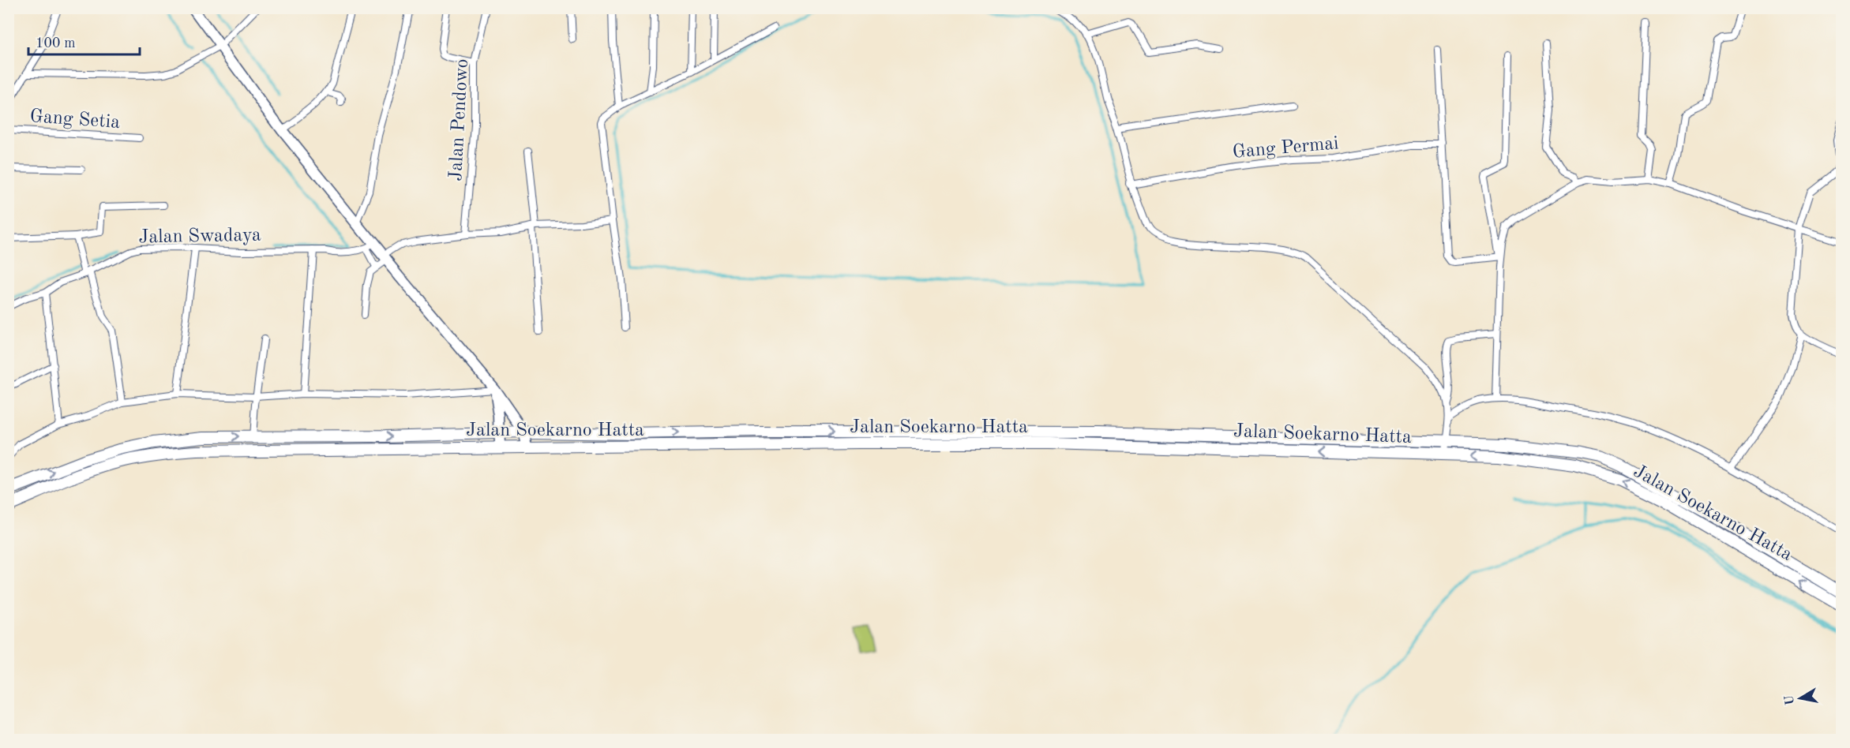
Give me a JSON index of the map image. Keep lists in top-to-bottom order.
{
  "streets": {
    "highway": ["Jalan Soekarno Hatta"],
    "street": [
      "Gang Setia",
      "Jalan Pendowo",
      "Gang Permai",
      "Jalan Swadaya"
    ]
  },
  "scale_bar": "100 m",
  "north": "left"
}
